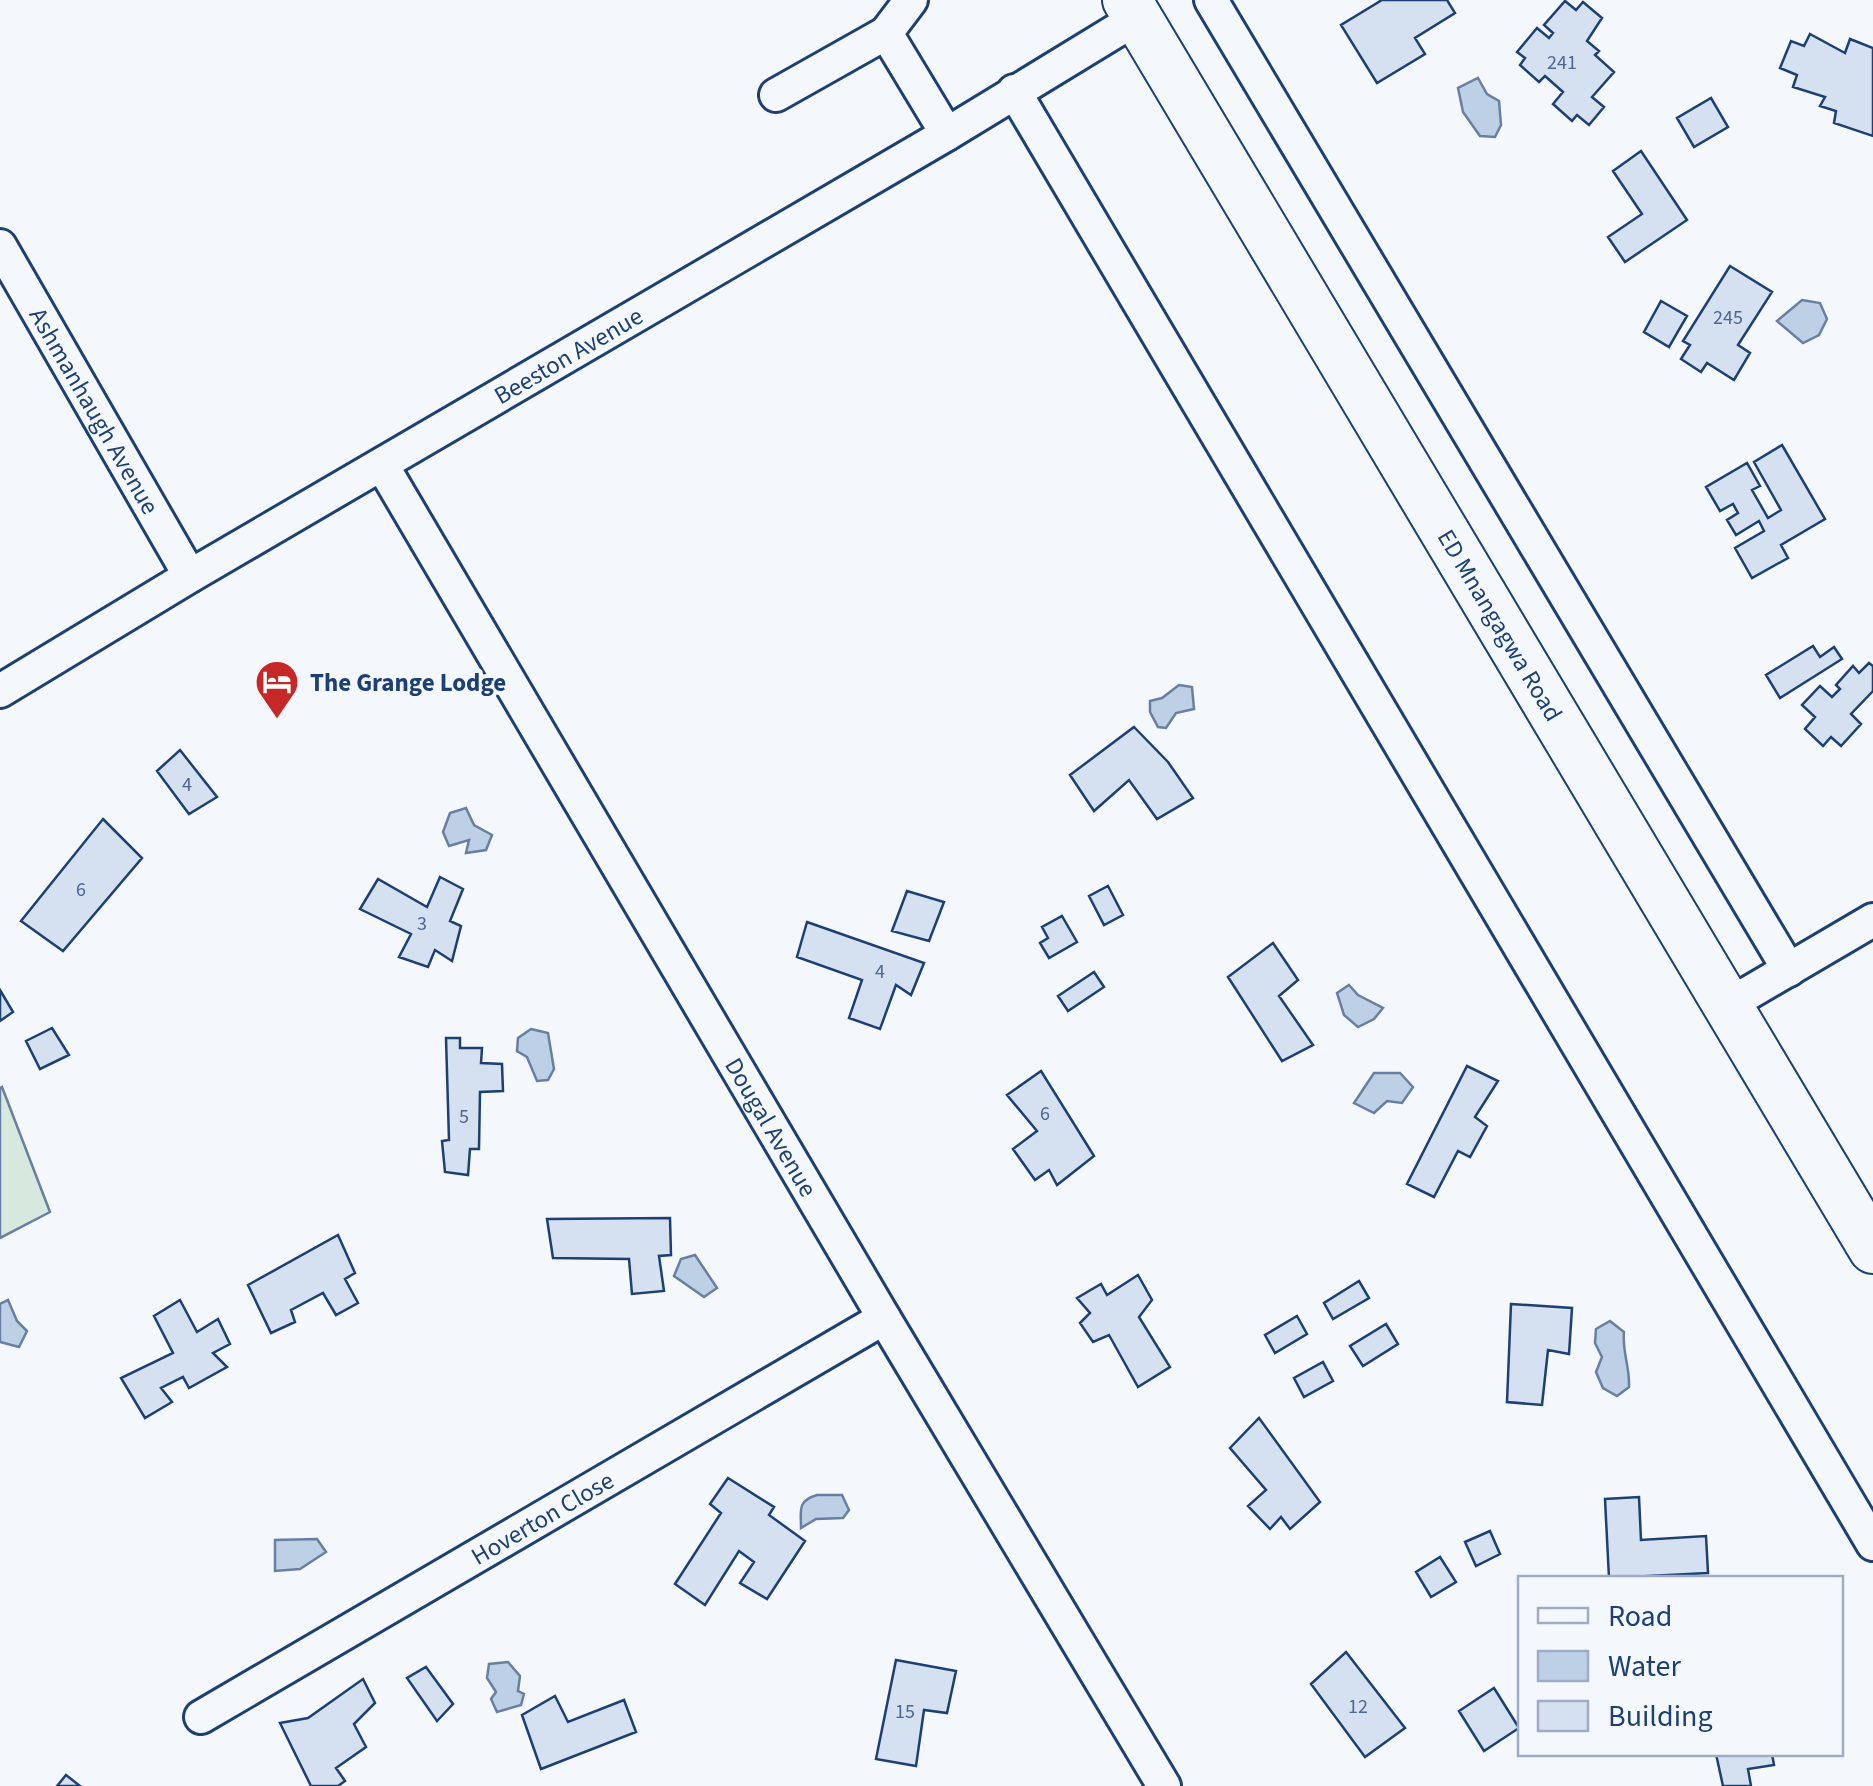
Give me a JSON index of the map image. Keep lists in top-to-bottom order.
{
  "streets": {
    "highway": ["ED Mnangagwa Road"],
    "street": [
      "Beeston Avenue",
      "Ashmanhaugh Avenue",
      "Dougal Avenue",
      "Hoverton Close"
    ]
  },
  "crossings": [
    ["Beeston Avenue", "Ashmanhaugh Avenue"],
    ["Beeston Avenue", "ED Mnangagwa Road"],
    ["Beeston Avenue", "Dougal Avenue"],
    ["Dougal Avenue", "Hoverton Close"]
  ],
  "places": {
    "hotel": ["The Grange Lodge"]
  },
  "house_numbers": [
    "241",
    "245",
    "4",
    "6",
    "3",
    "4",
    "6",
    "5",
    "12",
    "15"
  ],
  "legend": ["Road", "Water", "Building"]
}
